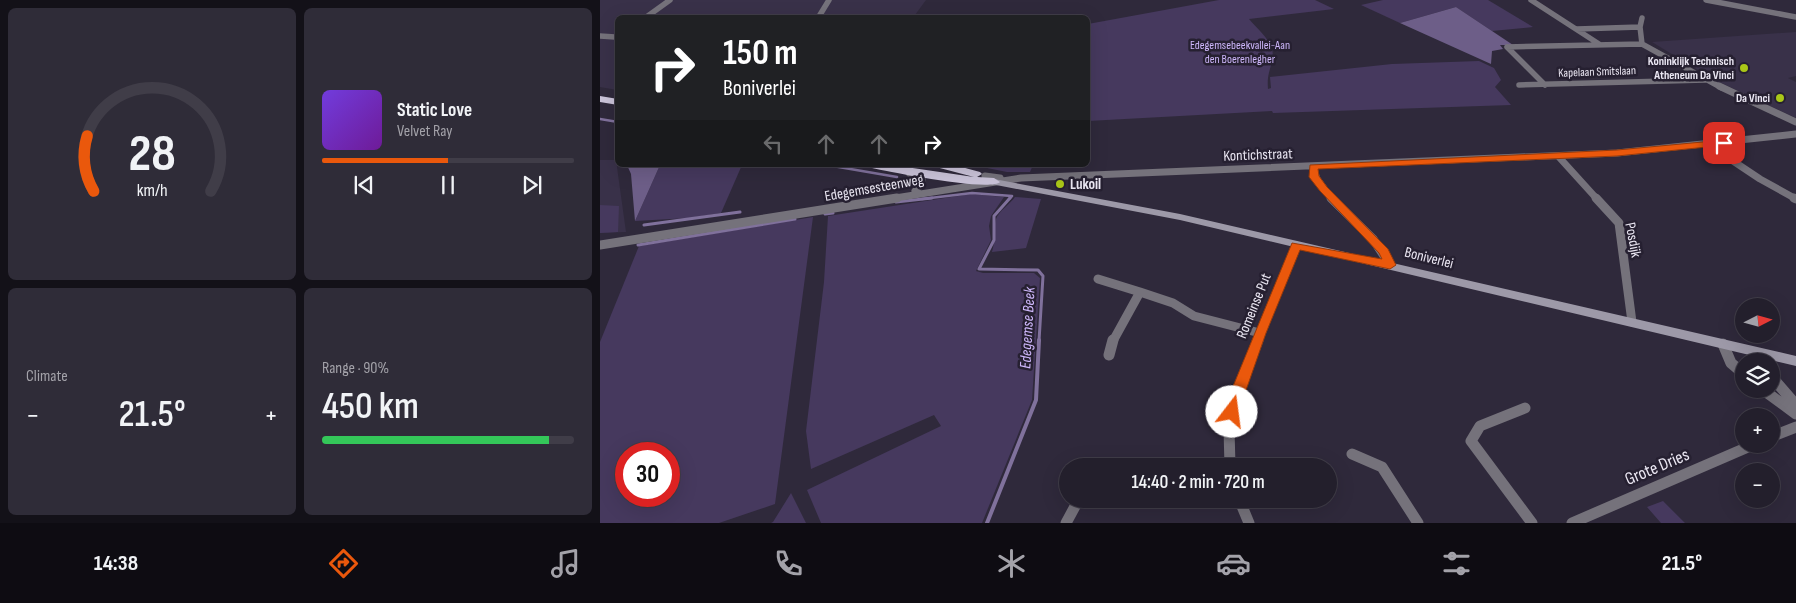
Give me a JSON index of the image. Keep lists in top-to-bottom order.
{
  "streets": {
    "highway": ["Boniverlei"],
    "street": [
      "Kapelaan Smitslaan",
      "Kontichstraat",
      "Edegemsesteenweg",
      "Posdijk",
      "Romeinse Put",
      "Grote Dries"
    ]
  },
  "crossings": [
    ["Kontichstraat", "Edegemsesteenweg"],
    ["Kontichstraat", "Posdijk"],
    ["Kontichstraat", "Boniverlei"],
    ["Edegemsesteenweg", "Boniverlei"],
    ["Posdijk", "Boniverlei"],
    ["Boniverlei", "Romeinse Put"]
  ],
  "water": ["Edegemse Beek"],
  "parks": ["Edegemsebeekvallei-Aan den Boerenlegher"],
  "places": ["Koninklijk Technisch Atheneum Da Vinci", "Da Vinci", "Lukoil"],
  "north": "right",
  "page": {
    "turn": ["150 m", "Boniverlei"],
    "song": ["Static Love", "Velvet Ray"],
    "tile": [
      "Climate",
      ["Range · 90%", "450 km"]
    ],
    "map_buttons": ["+", "−"],
    "heat": ["−", "21.5°", "+"],
    "limit": "30",
    "trip": "14:40 · 2 min · 720 m",
    "tabs": ["14:38", "21.5°"],
    "gauge": ["28", "km/h"]
  }
}
